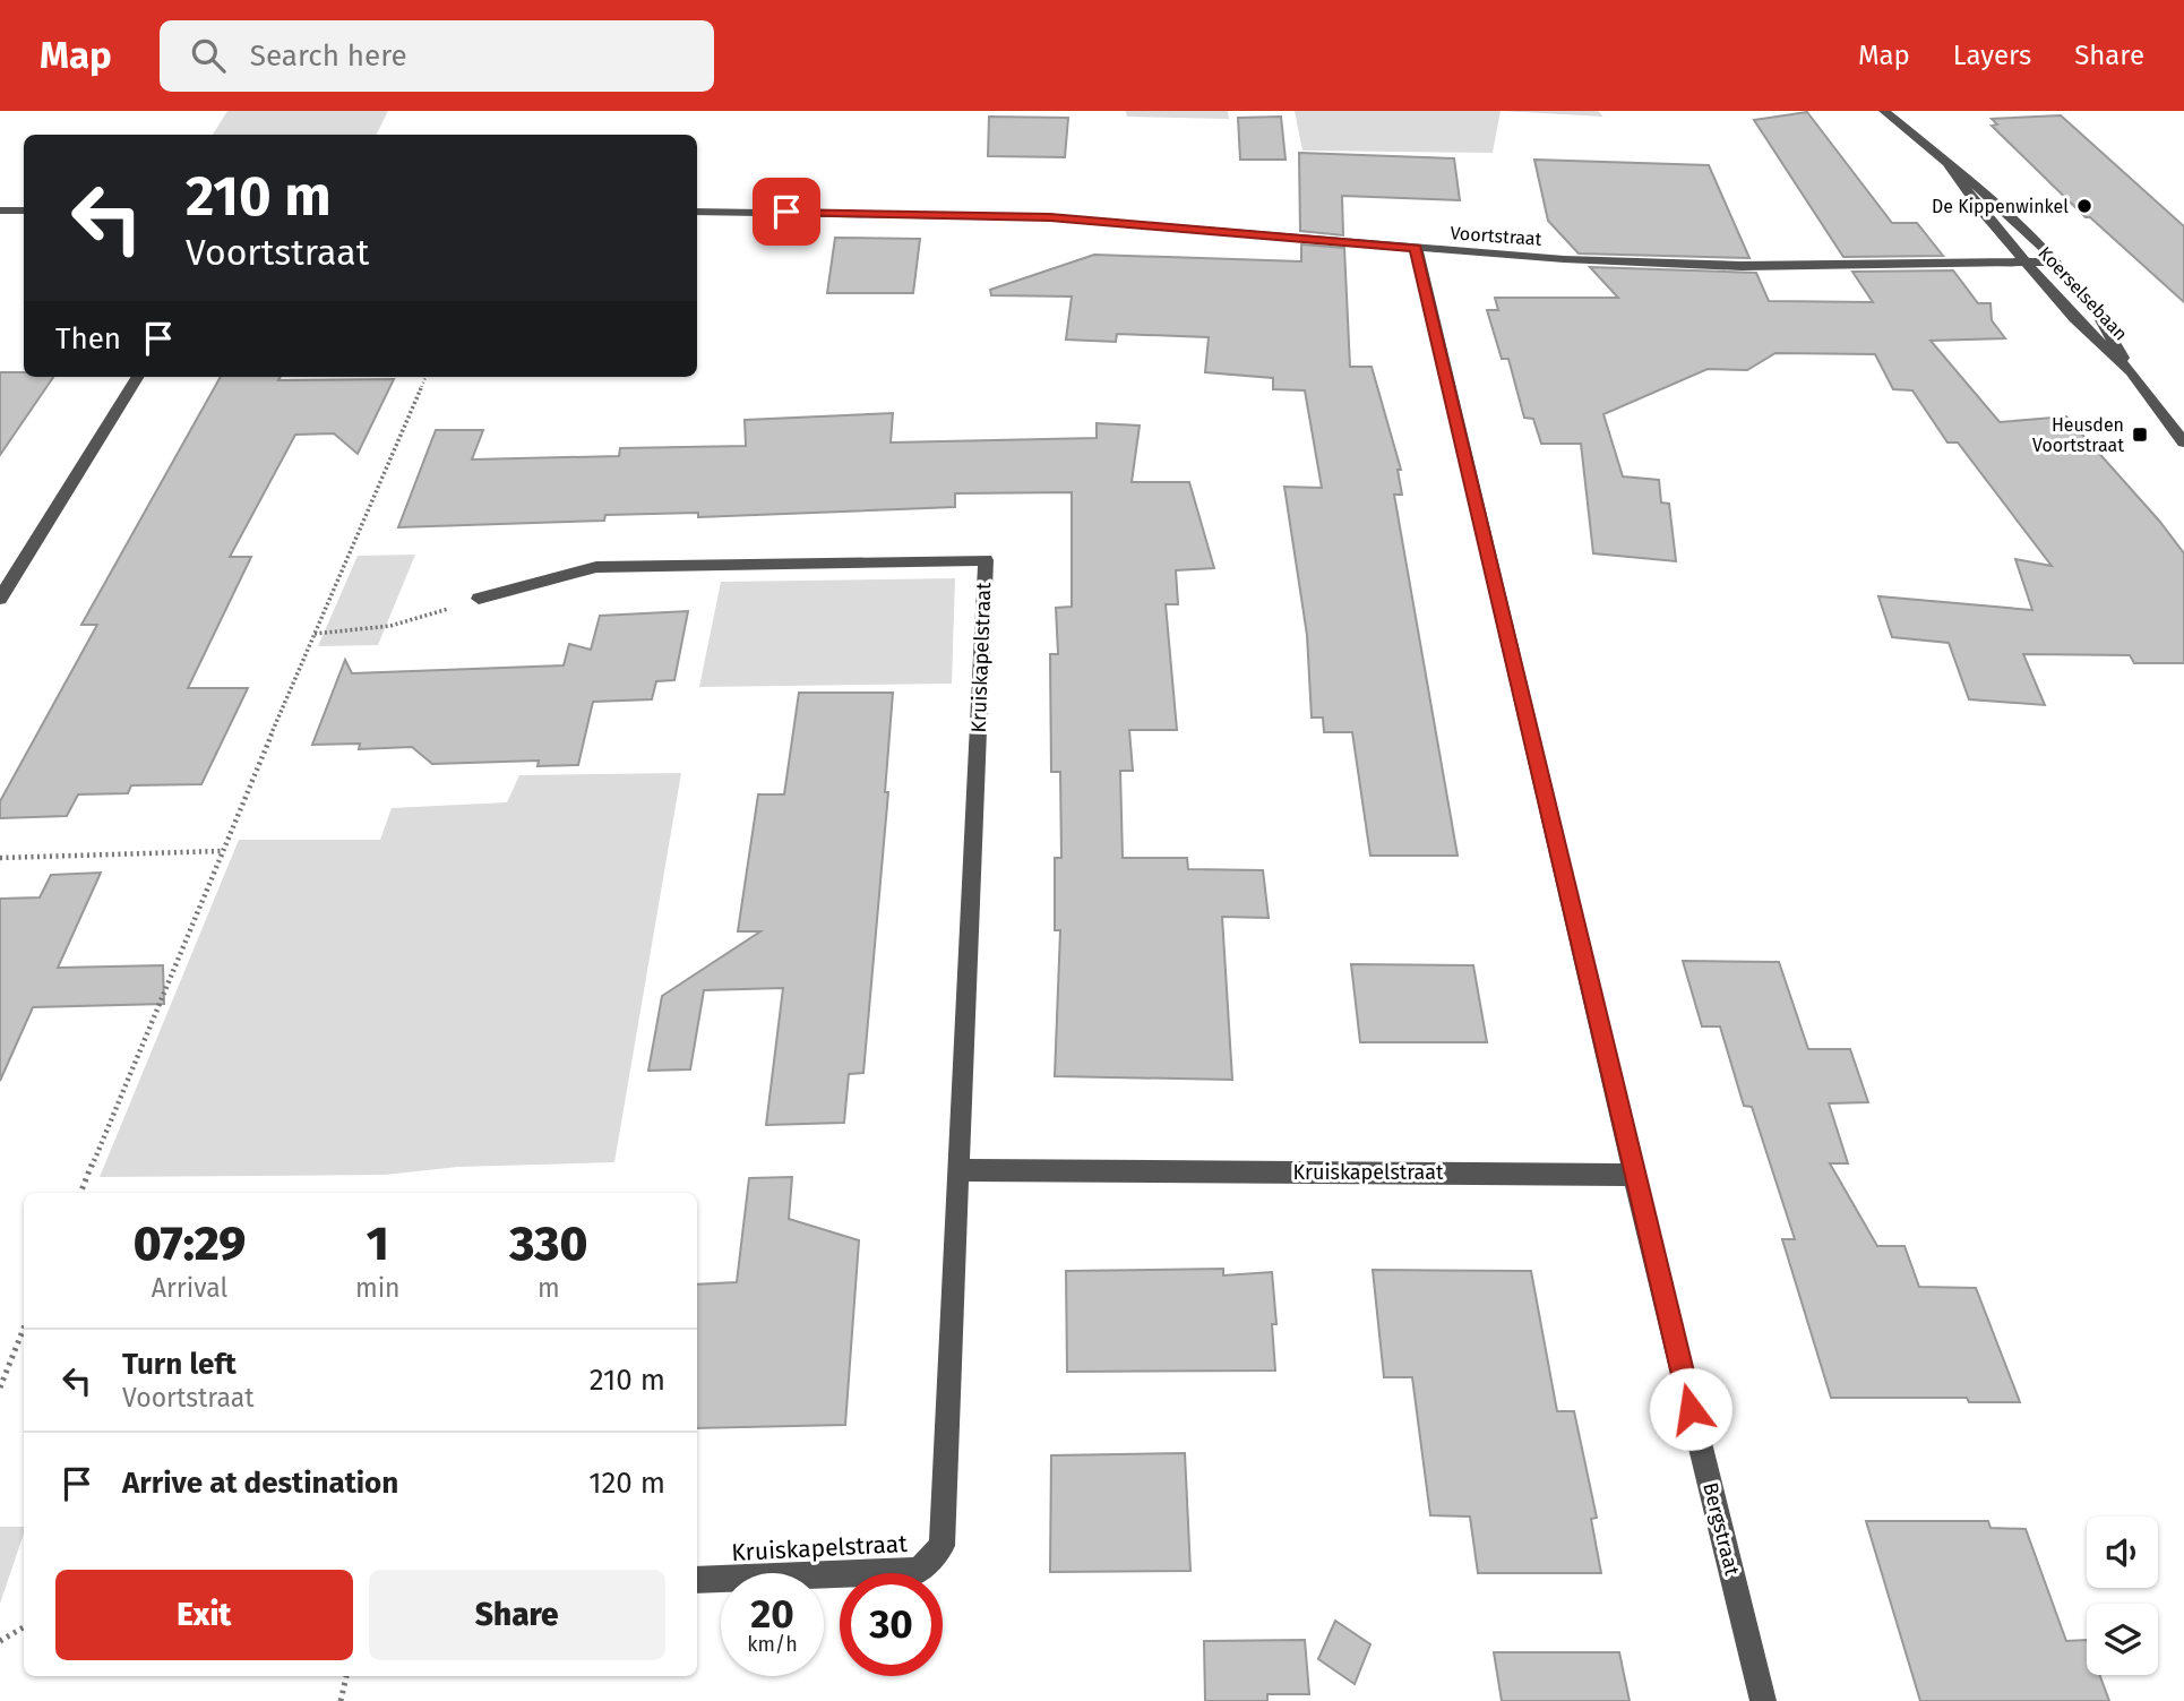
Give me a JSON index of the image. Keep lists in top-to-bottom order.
{
  "streets": {
    "street": [
      "Voortstraat",
      "Koerselsebaan",
      "Kruiskapelstraat",
      "Bergstraat"
    ]
  },
  "crossings": [
    ["Voortstraat", "Koerselsebaan"],
    ["Voortstraat", "Bergstraat"],
    ["Kruiskapelstraat", "Bergstraat"]
  ],
  "places": {
    "other": ["De Kippenwinkel"],
    "transit": ["Heusden Voortstraat"]
  },
  "page": {
    "header": "Map",
    "search": "Search here",
    "nav": ["Map", "Layers", "Share"],
    "turn": ["210 m", "Voortstraat"],
    "then": "Then",
    "eta": [
      "07:29",
      "Arrival",
      "1",
      "min",
      "330",
      "m"
    ],
    "list": [
      {
        "name": "Turn left",
        "note": "Voortstraat",
        "value": "210 m"
      },
      {
        "name": "Arrive at destination",
        "value": "120 m"
      }
    ],
    "buttons": ["Exit", "Share"],
    "speed": "20 km/h",
    "limit": "30"
  }
}
